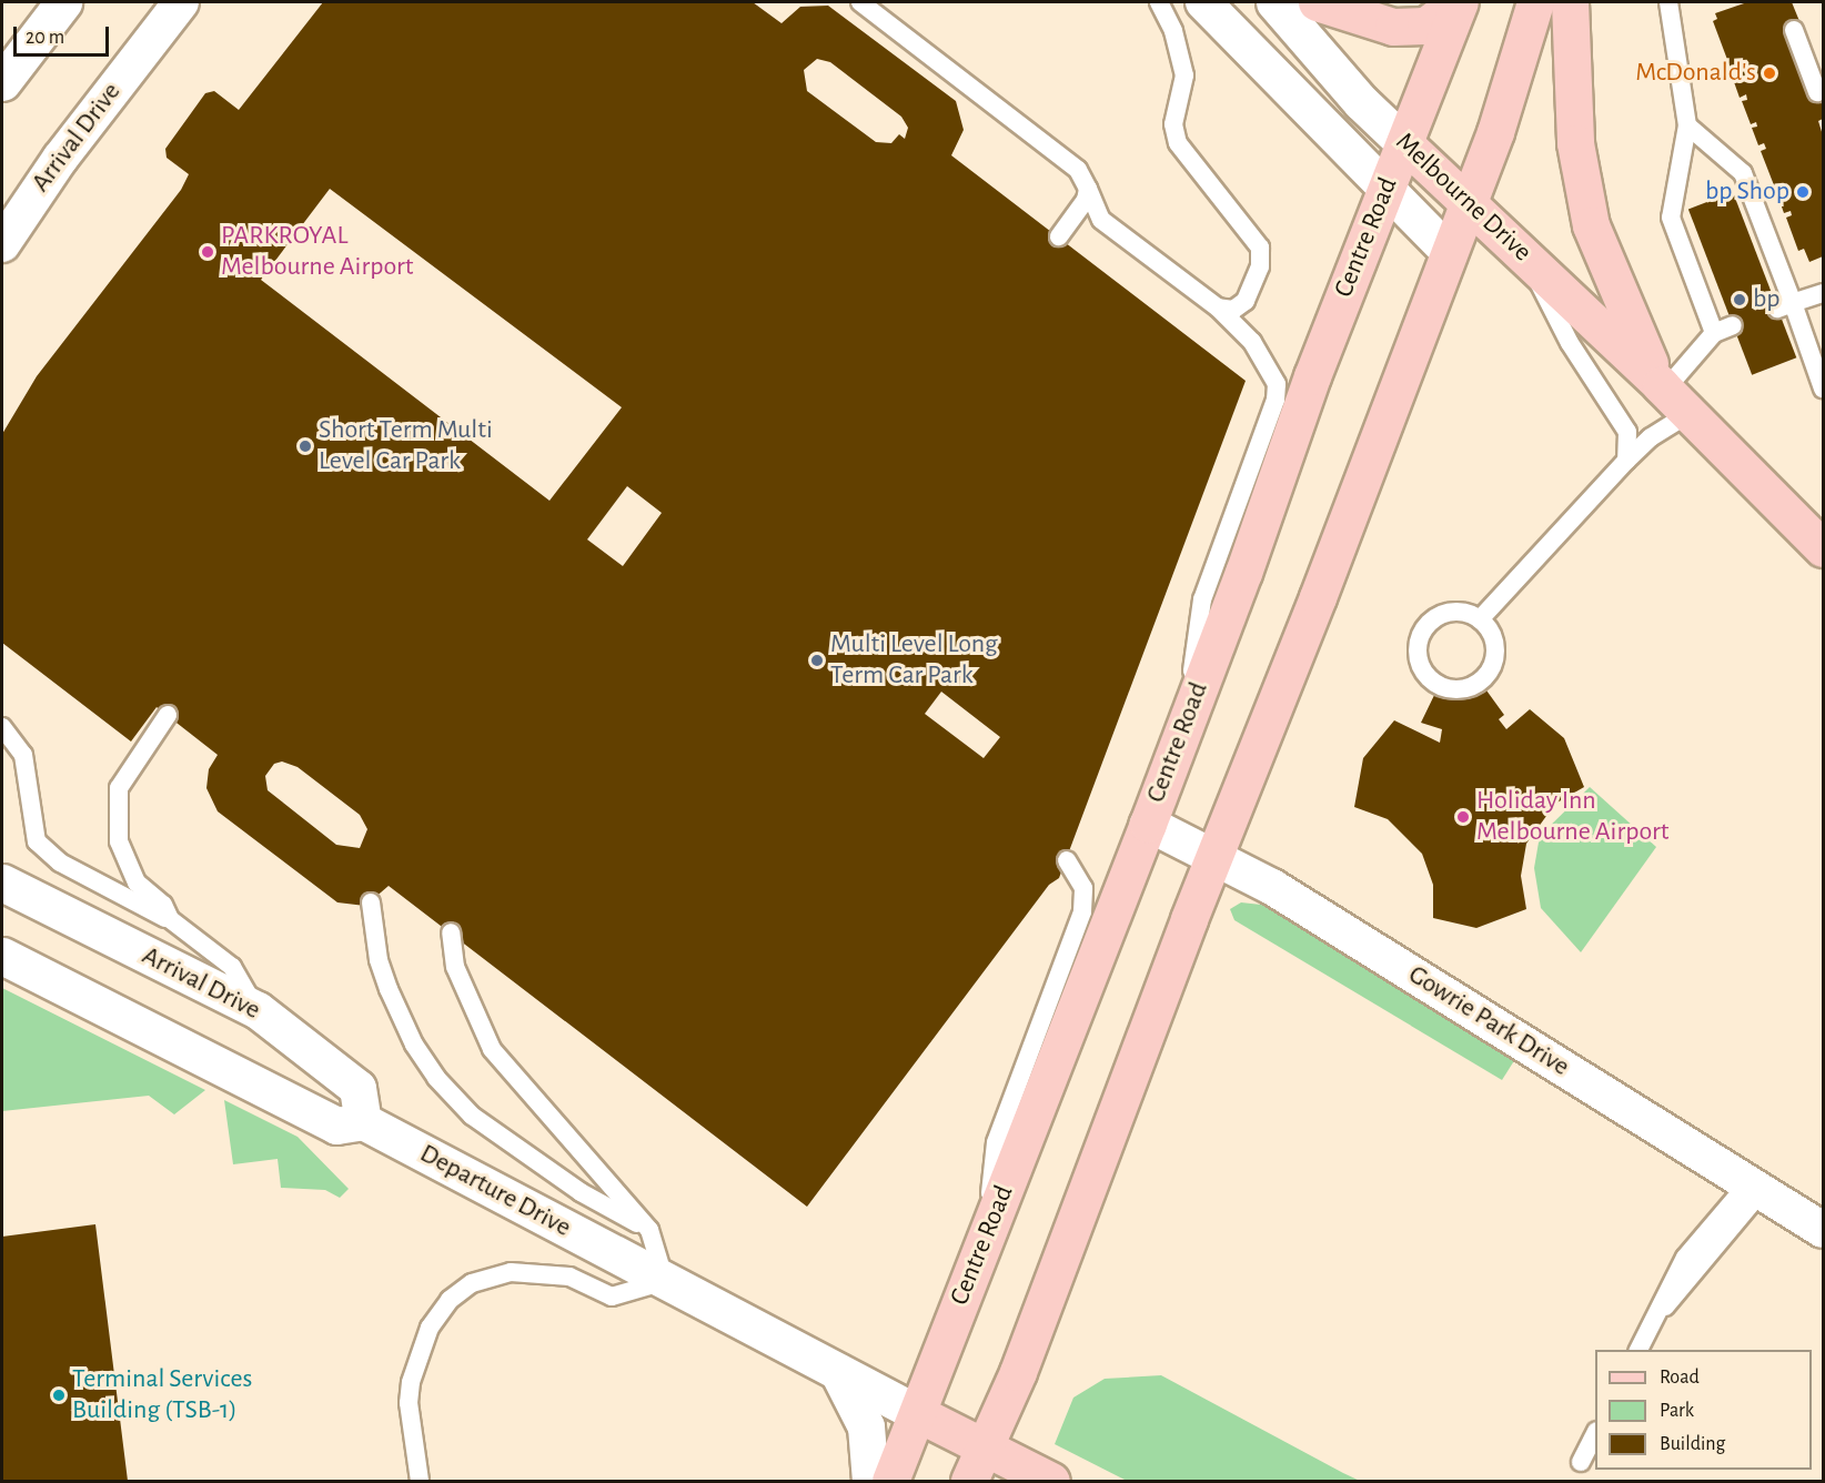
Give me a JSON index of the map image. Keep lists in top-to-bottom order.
{
  "streets": {
    "main road": ["Melbourne Drive", "Centre Road", "Departure Drive"],
    "street": ["Arrival Drive", "Gowrie Park Drive"]
  },
  "crossings": [
    ["Arrival Drive", "Departure Drive"],
    ["Melbourne Drive", "Centre Road"],
    ["Centre Road", "Gowrie Park Drive"],
    ["Centre Road", "Departure Drive"]
  ],
  "places": [
    "McDonald's",
    "bp Shop",
    "PARKROYAL Melbourne Airport",
    "bp",
    "Short Term Multi Level Car Park",
    "Multi Level Long Term Car Park",
    "Holiday Inn Melbourne Airport",
    "Terminal Services Building (TSB-1)"
  ],
  "legend": ["Road", "Park", "Building"],
  "scale_bar": "20 m"
}
